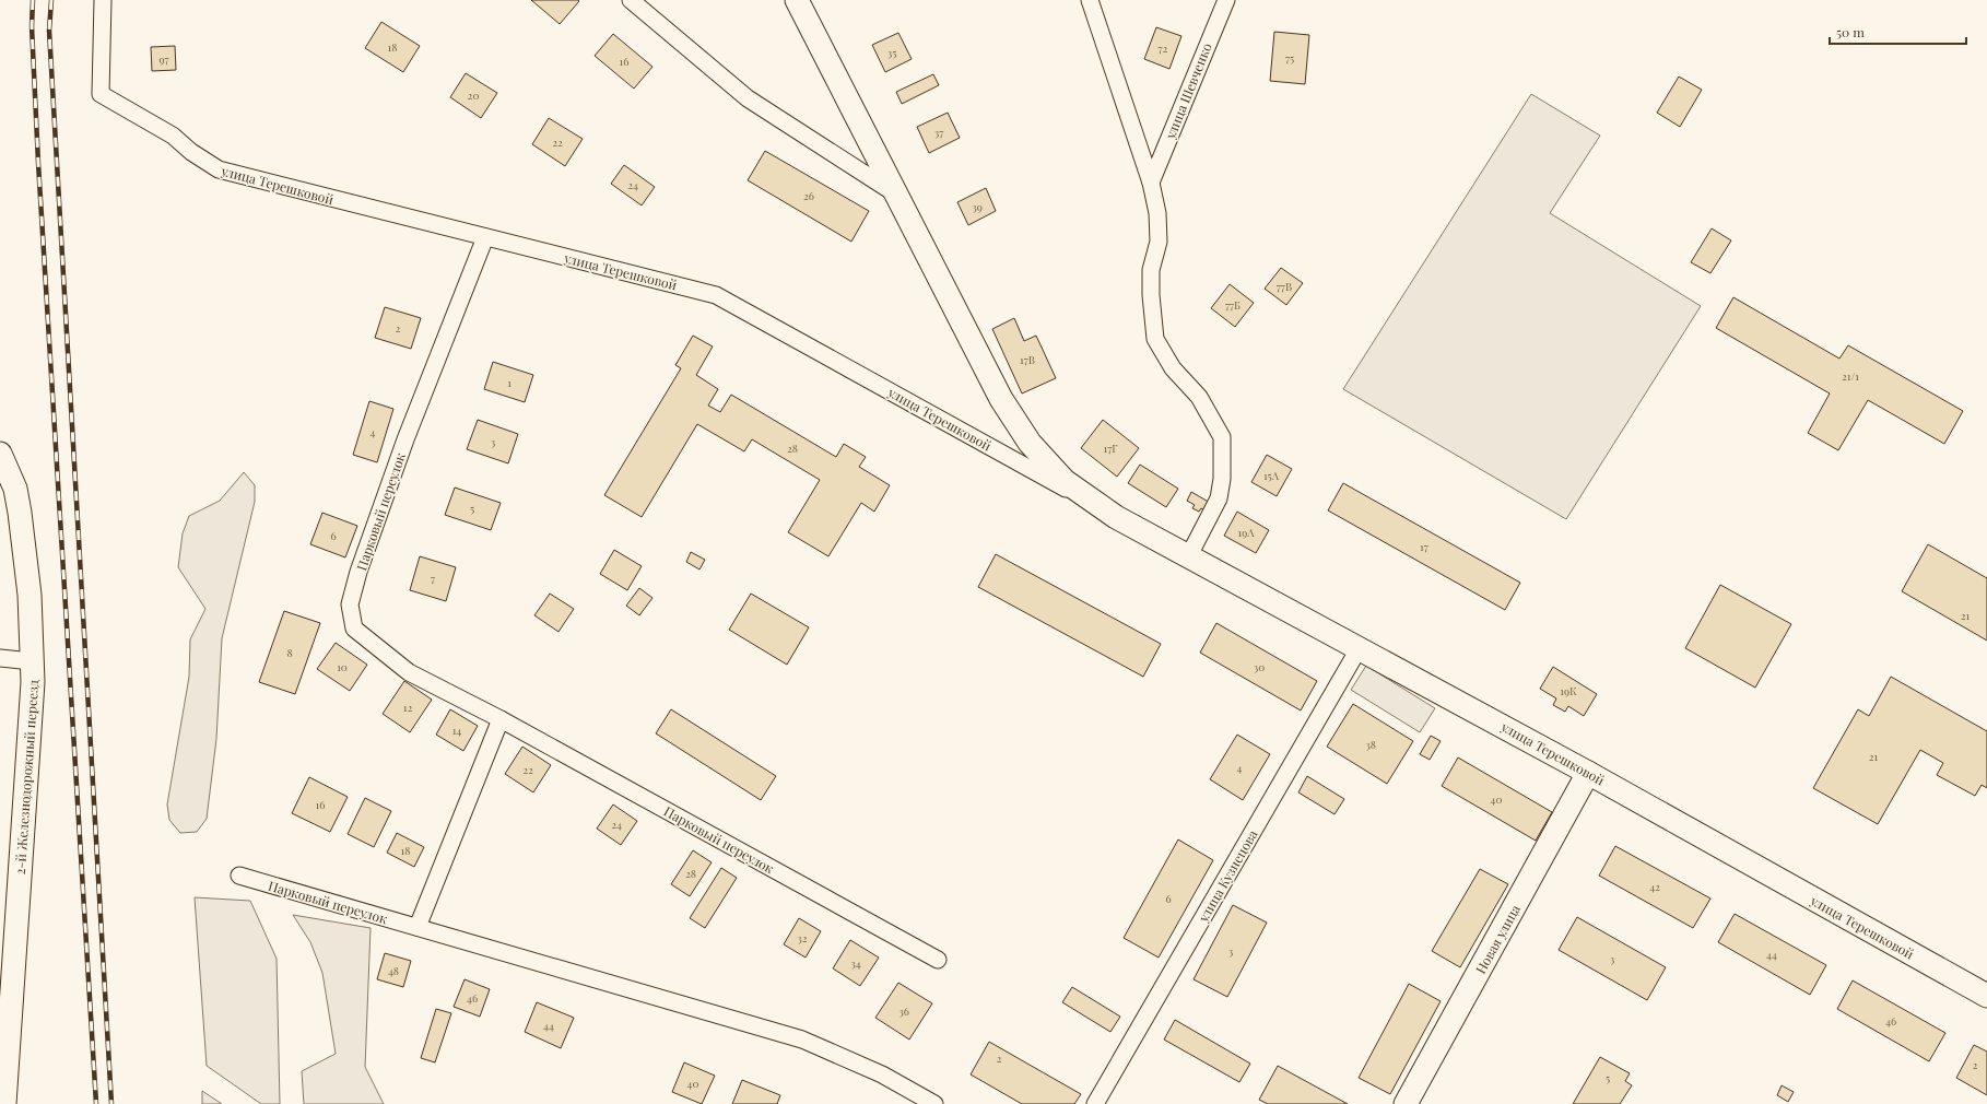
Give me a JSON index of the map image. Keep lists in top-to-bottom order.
{
  "streets": {
    "main road": ["улица Терешковой", "2-й Железнодорожный переезд", "Новая улица"],
    "street": ["улица Шевченко", "Парковый переулок", "улица Кузнецова"]
  },
  "crossings": [
    ["улица Терешковой", "Парковый переулок"],
    ["улица Терешковой", "улица Кузнецова"],
    ["улица Терешковой", "Новая улица"]
  ],
  "house_numbers": [
    "18",
    "72",
    "35",
    "75",
    "97",
    "16",
    "20",
    "37",
    "22",
    "24",
    "26",
    "39",
    "77В",
    "77Б",
    "2",
    "17В",
    "21/1",
    "1",
    "4",
    "3",
    "28",
    "17Г",
    "15А",
    "5",
    "19А",
    "6",
    "17",
    "7",
    "21",
    "8",
    "10",
    "30",
    "19К",
    "12",
    "14",
    "38",
    "21",
    "4",
    "22",
    "40",
    "16",
    "24",
    "18",
    "28",
    "42",
    "6",
    "32",
    "3",
    "44",
    "3",
    "34",
    "48",
    "46",
    "36",
    "46",
    "44",
    "2",
    "2",
    "5",
    "40"
  ],
  "scale_bar": "50 m"
}
